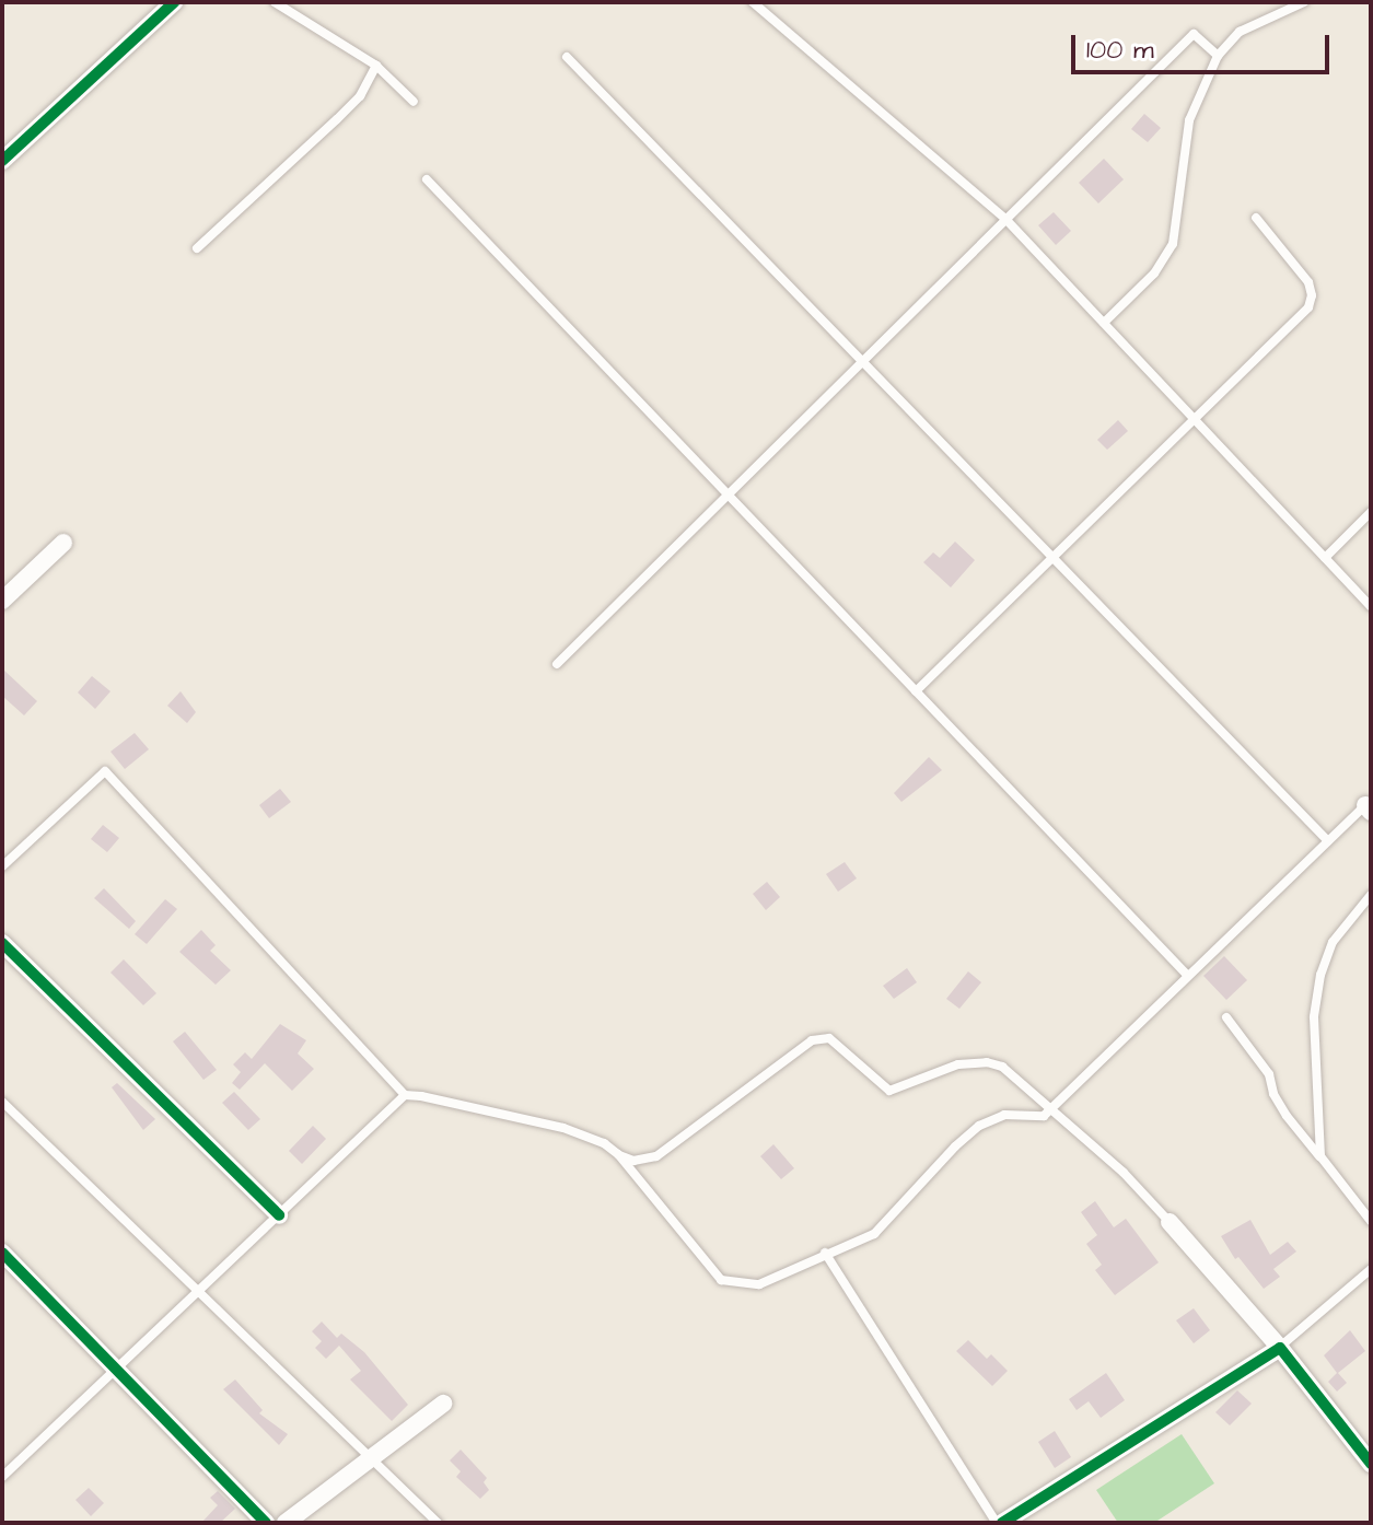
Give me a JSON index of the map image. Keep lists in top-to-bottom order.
{
  "scale_bar": "100 m"
}
